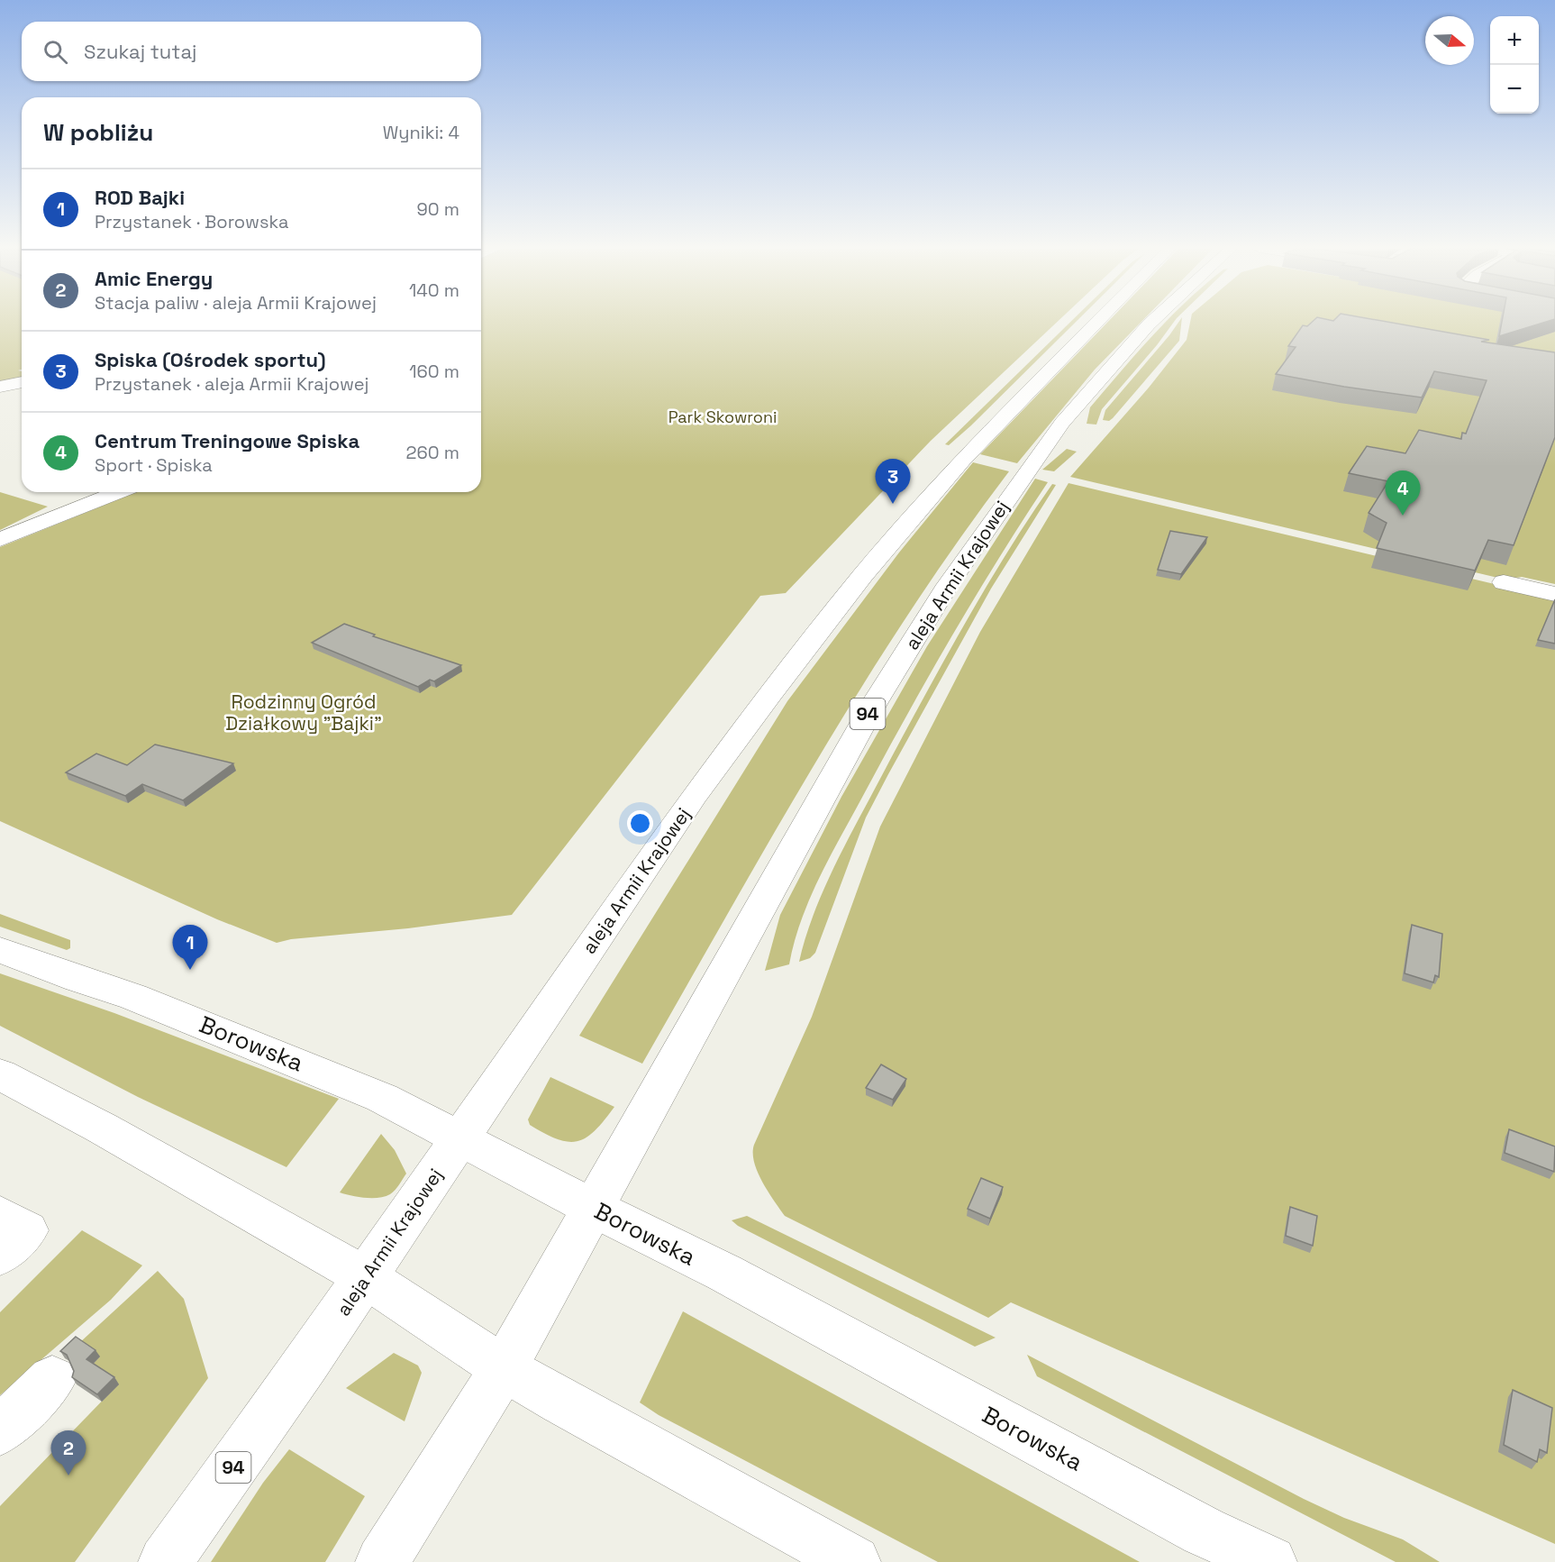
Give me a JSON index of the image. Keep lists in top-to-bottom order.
{
  "streets": {
    "main road": ["aleja Armii Krajowej", "94", "Borowska"]
  },
  "crossings": [
    ["aleja Armii Krajowej", "Borowska"]
  ],
  "parks": ["Park Skowroni", "Rodzinny Ogród Działkowy \"Bajki\""],
  "north": "right",
  "page": {
    "map_buttons": ["+", "−"],
    "search": "Szukaj tutaj",
    "heading": ["W pobliżu", "Wyniki: 4"],
    "list": [
      {
        "mark": "1",
        "name": "ROD Bajki",
        "note": "Przystanek · Borowska",
        "value": "90 m"
      },
      {
        "mark": "2",
        "name": "Amic Energy",
        "note": "Stacja paliw · aleja Armii Krajowej",
        "value": "140 m"
      },
      {
        "mark": "3",
        "name": "Spiska (Ośrodek sportu)",
        "note": "Przystanek · aleja Armii Krajowej",
        "value": "160 m"
      },
      {
        "mark": "4",
        "name": "Centrum Treningowe Spiska",
        "note": "Sport · Spiska",
        "value": "260 m"
      }
    ],
    "pins": [
      "3",
      "4",
      "1",
      "2"
    ]
  }
}
